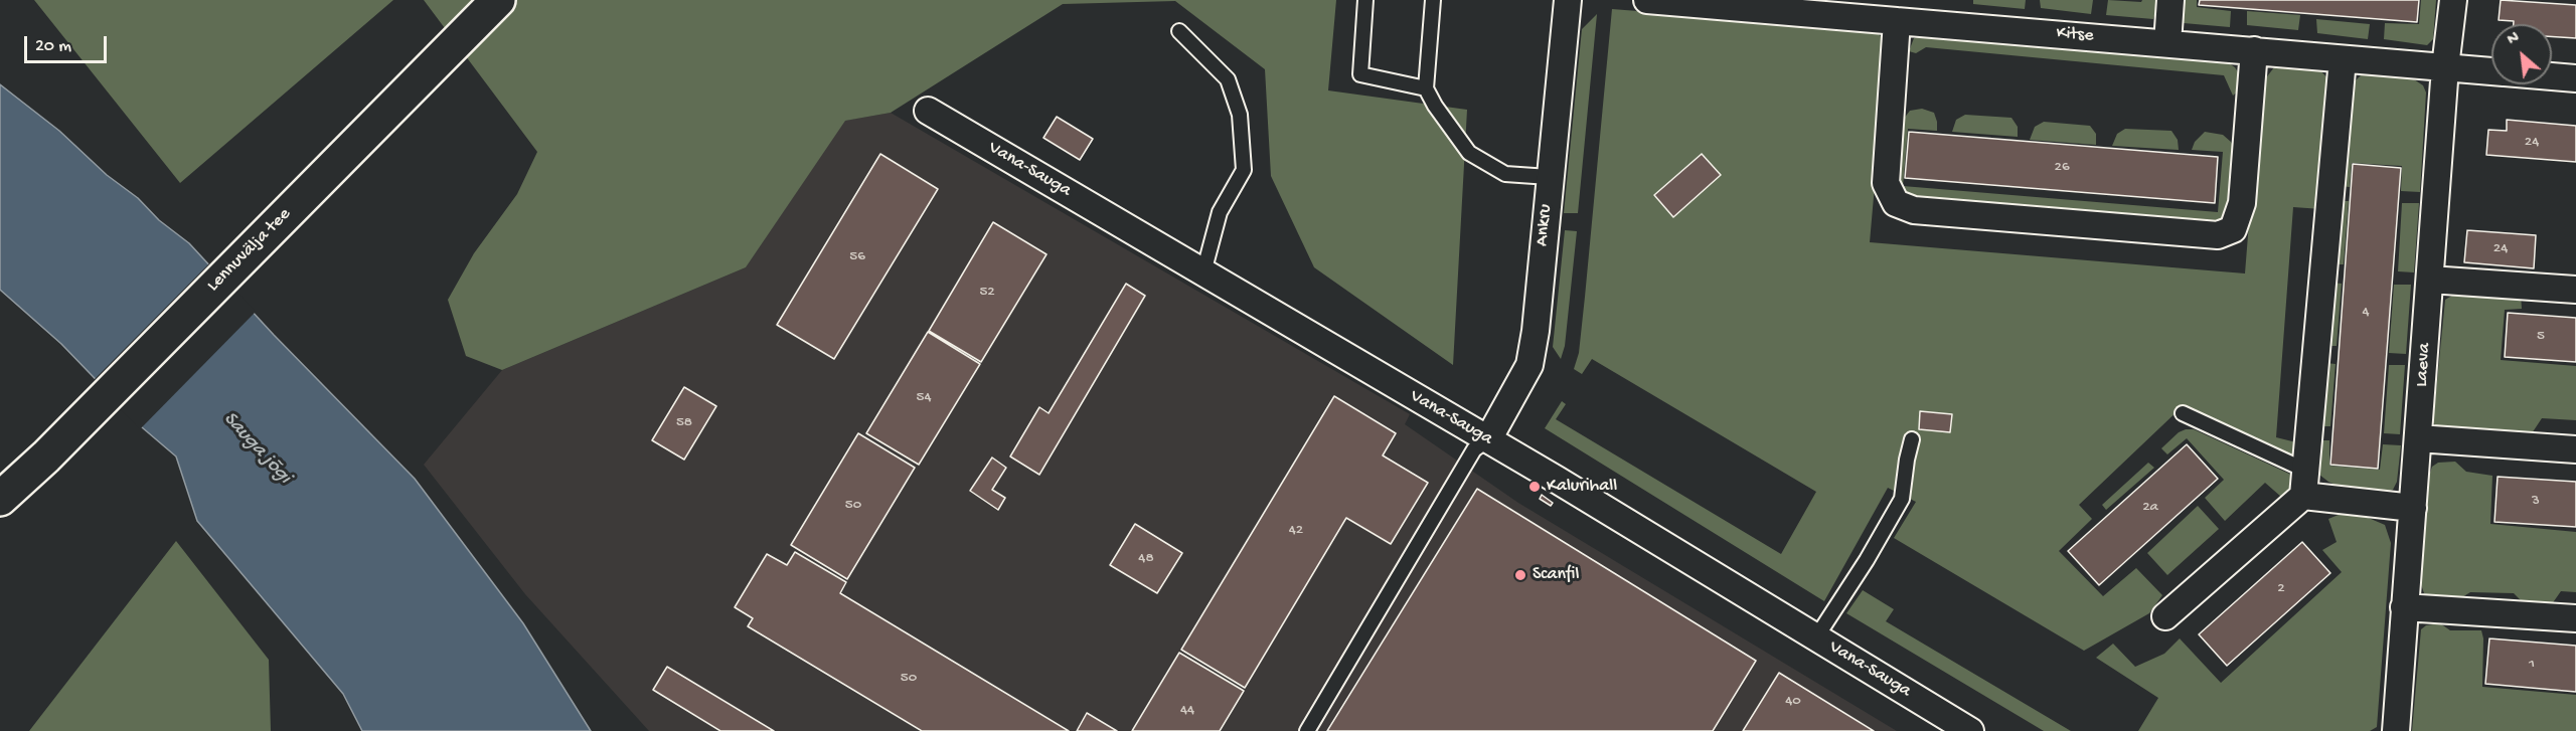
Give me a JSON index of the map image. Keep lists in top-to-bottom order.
{
  "streets": {
    "main road": ["Lennuvälja tee"],
    "street": [
      "Kitse",
      "Vana-Sauga",
      "Ankru",
      "Laeva"
    ]
  },
  "crossings": [
    ["Kitse", "Laeva"],
    ["Vana-Sauga", "Ankru"]
  ],
  "water": ["Sauga jõgi"],
  "places": ["Kalurihall", "Scanfil"],
  "house_numbers": [
    "24",
    "26",
    "24",
    "56",
    "52",
    "4",
    "5",
    "54",
    "58",
    "3",
    "50",
    "2a",
    "42",
    "48",
    "2",
    "1",
    "50",
    "40",
    "44"
  ],
  "scale_bar": "20 m",
  "north": "top left"
}
